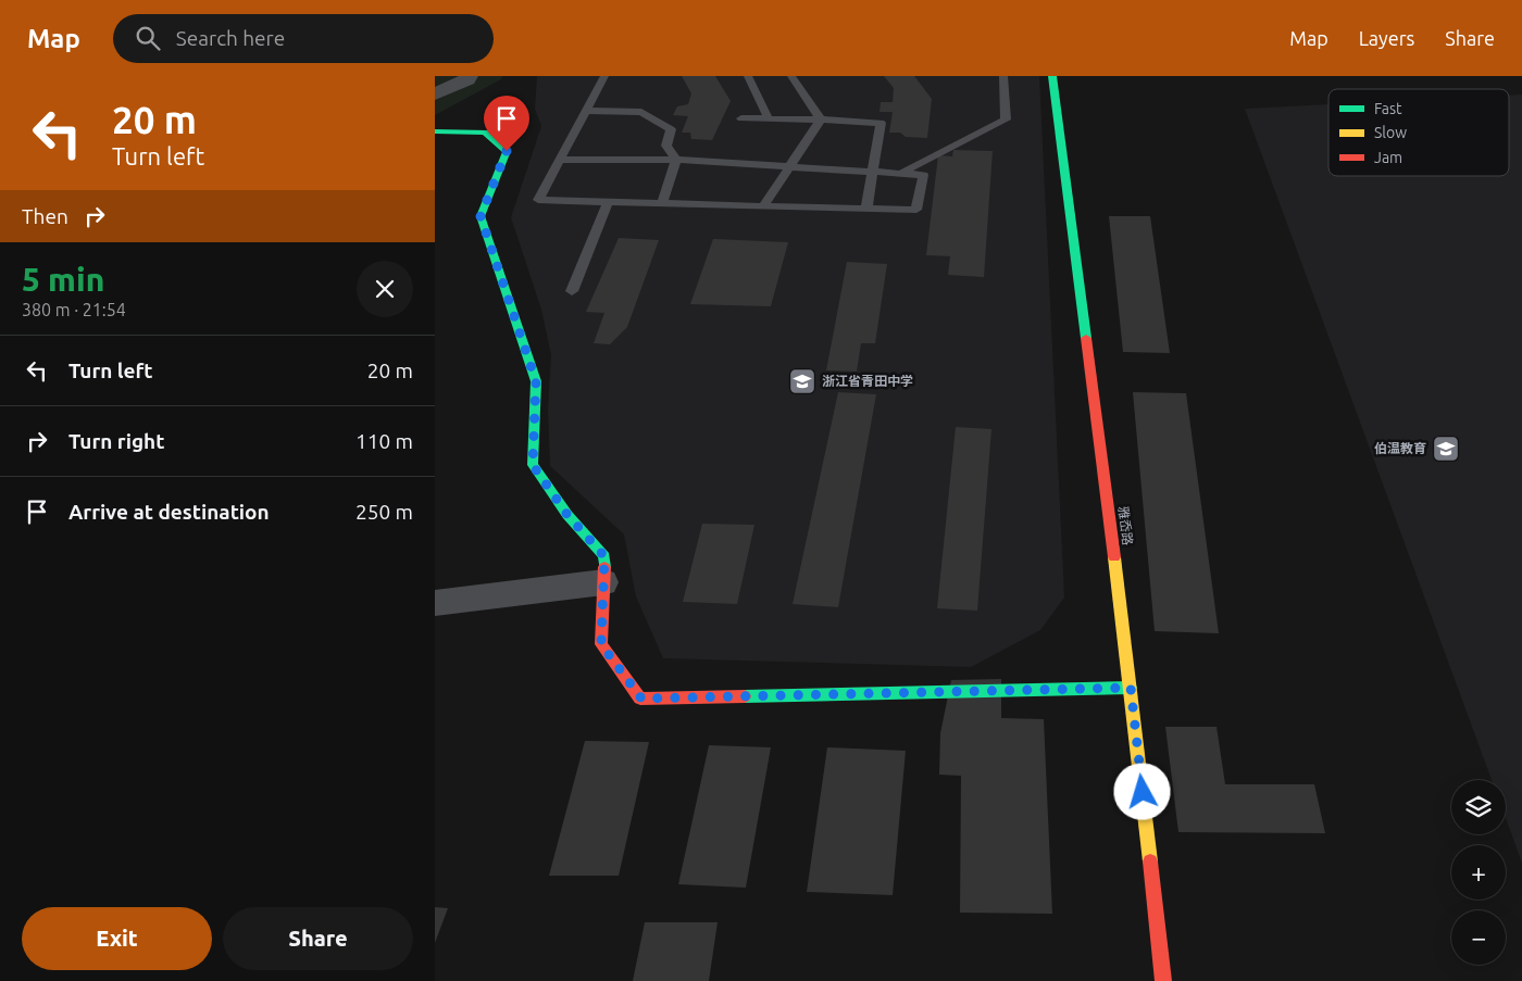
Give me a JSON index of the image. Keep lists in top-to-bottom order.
{
  "streets": {
    "street": ["雅岙路"]
  },
  "places": {
    "school or university": ["浙江省青田中学", "伯温教育"]
  },
  "legend": ["Fast", "Slow", "Jam"],
  "page": {
    "header": "Map",
    "search": "Search here",
    "nav": ["Map", "Layers", "Share"],
    "turn": ["20 m", "Turn left"],
    "then": "Then",
    "heading": ["5 min", "380 m · 21:54"],
    "list": [
      {
        "name": "Turn left",
        "value": "20 m"
      },
      {
        "name": "Turn right",
        "value": "110 m"
      },
      {
        "name": "Arrive at destination",
        "value": "250 m"
      }
    ],
    "map_buttons": ["+", "−"],
    "buttons": ["Exit", "Share"]
  }
}
